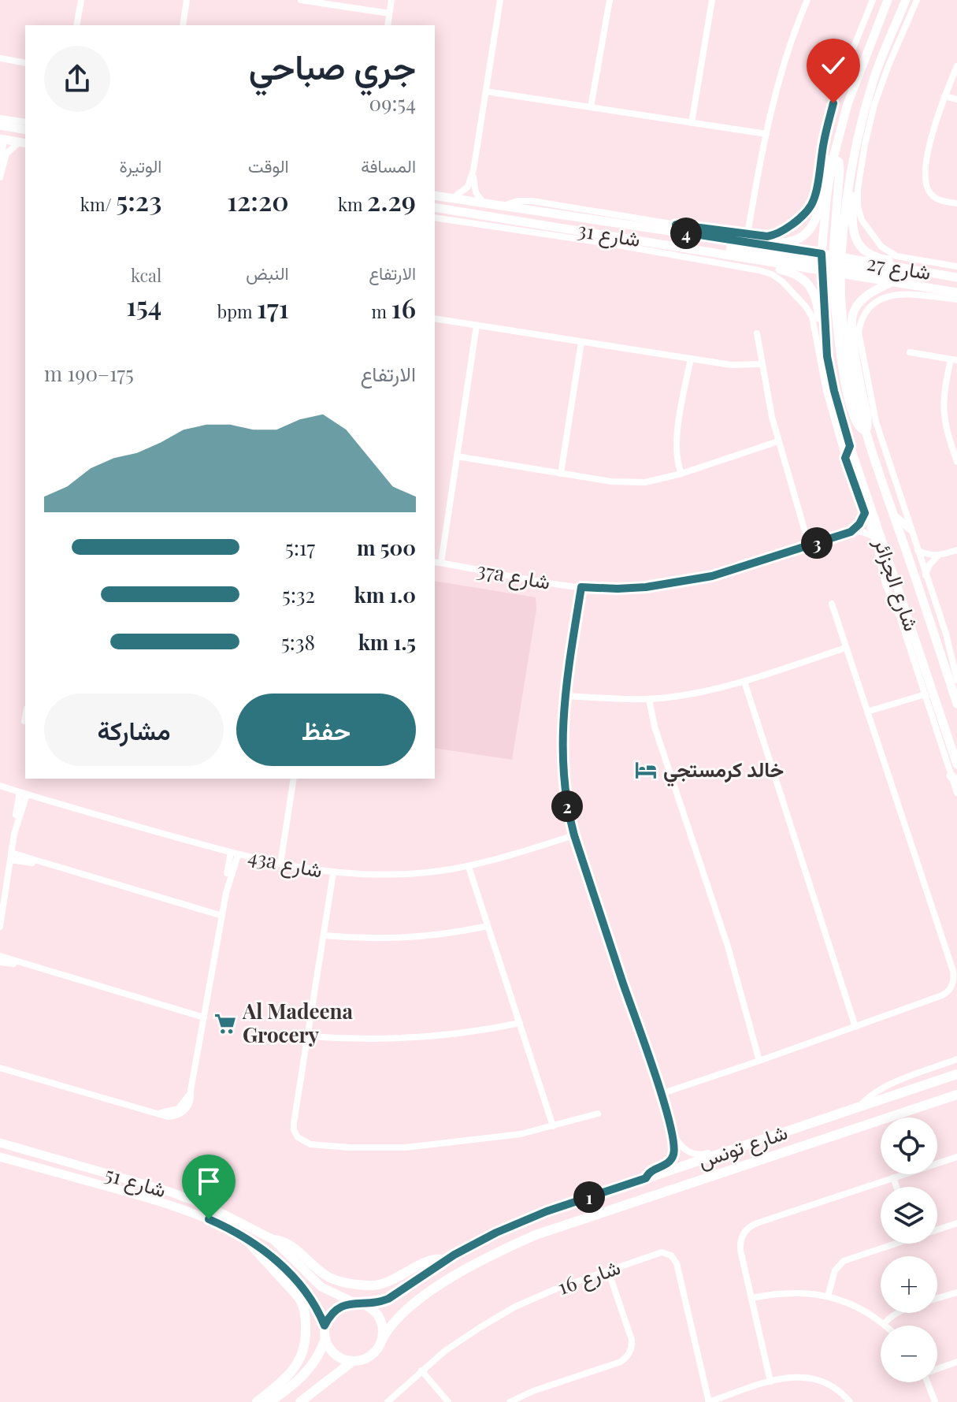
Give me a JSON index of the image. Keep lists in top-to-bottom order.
{
  "streets": {
    "main road": [
      "شارع 31",
      "شارع 27",
      "شارع الجزائر",
      "شارع تونس",
      "شارع 51"
    ],
    "street": ["37a شارع", "43a شارع", "شارع 16"]
  },
  "crossings": [
    ["شارع 31", "شارع 27"],
    ["شارع 31", "شارع الجزائر"],
    ["شارع 27", "شارع الجزائر"],
    ["شارع تونس", "شارع 51"]
  ],
  "places": {
    "hotel": ["خالد كرمستجي"],
    "supermarket": ["Al Madeena Grocery"]
  },
  "page": {
    "heading": ["جري صباحي", "09:54"],
    "stats": [
      ["المسافة", "2.29 km"],
      ["الوقت", "12:20"],
      ["الوتيرة", "5:23 /km"],
      ["الارتفاع", "16 m"],
      ["النبض", "171 bpm"],
      ["kcal", "154"]
    ],
    "pins": [
      "4",
      "3",
      "2",
      "1"
    ],
    "chart": ["الارتفاع", "175–190 m"],
    "list": [
      {
        "name": "500 m",
        "note": "5:17"
      },
      {
        "name": "1.0 km",
        "note": "5:32"
      },
      {
        "name": "1.5 km",
        "note": "5:38"
      }
    ],
    "buttons": ["حفظ", "مشاركة"],
    "map_buttons": ["+", "−"]
  }
}
